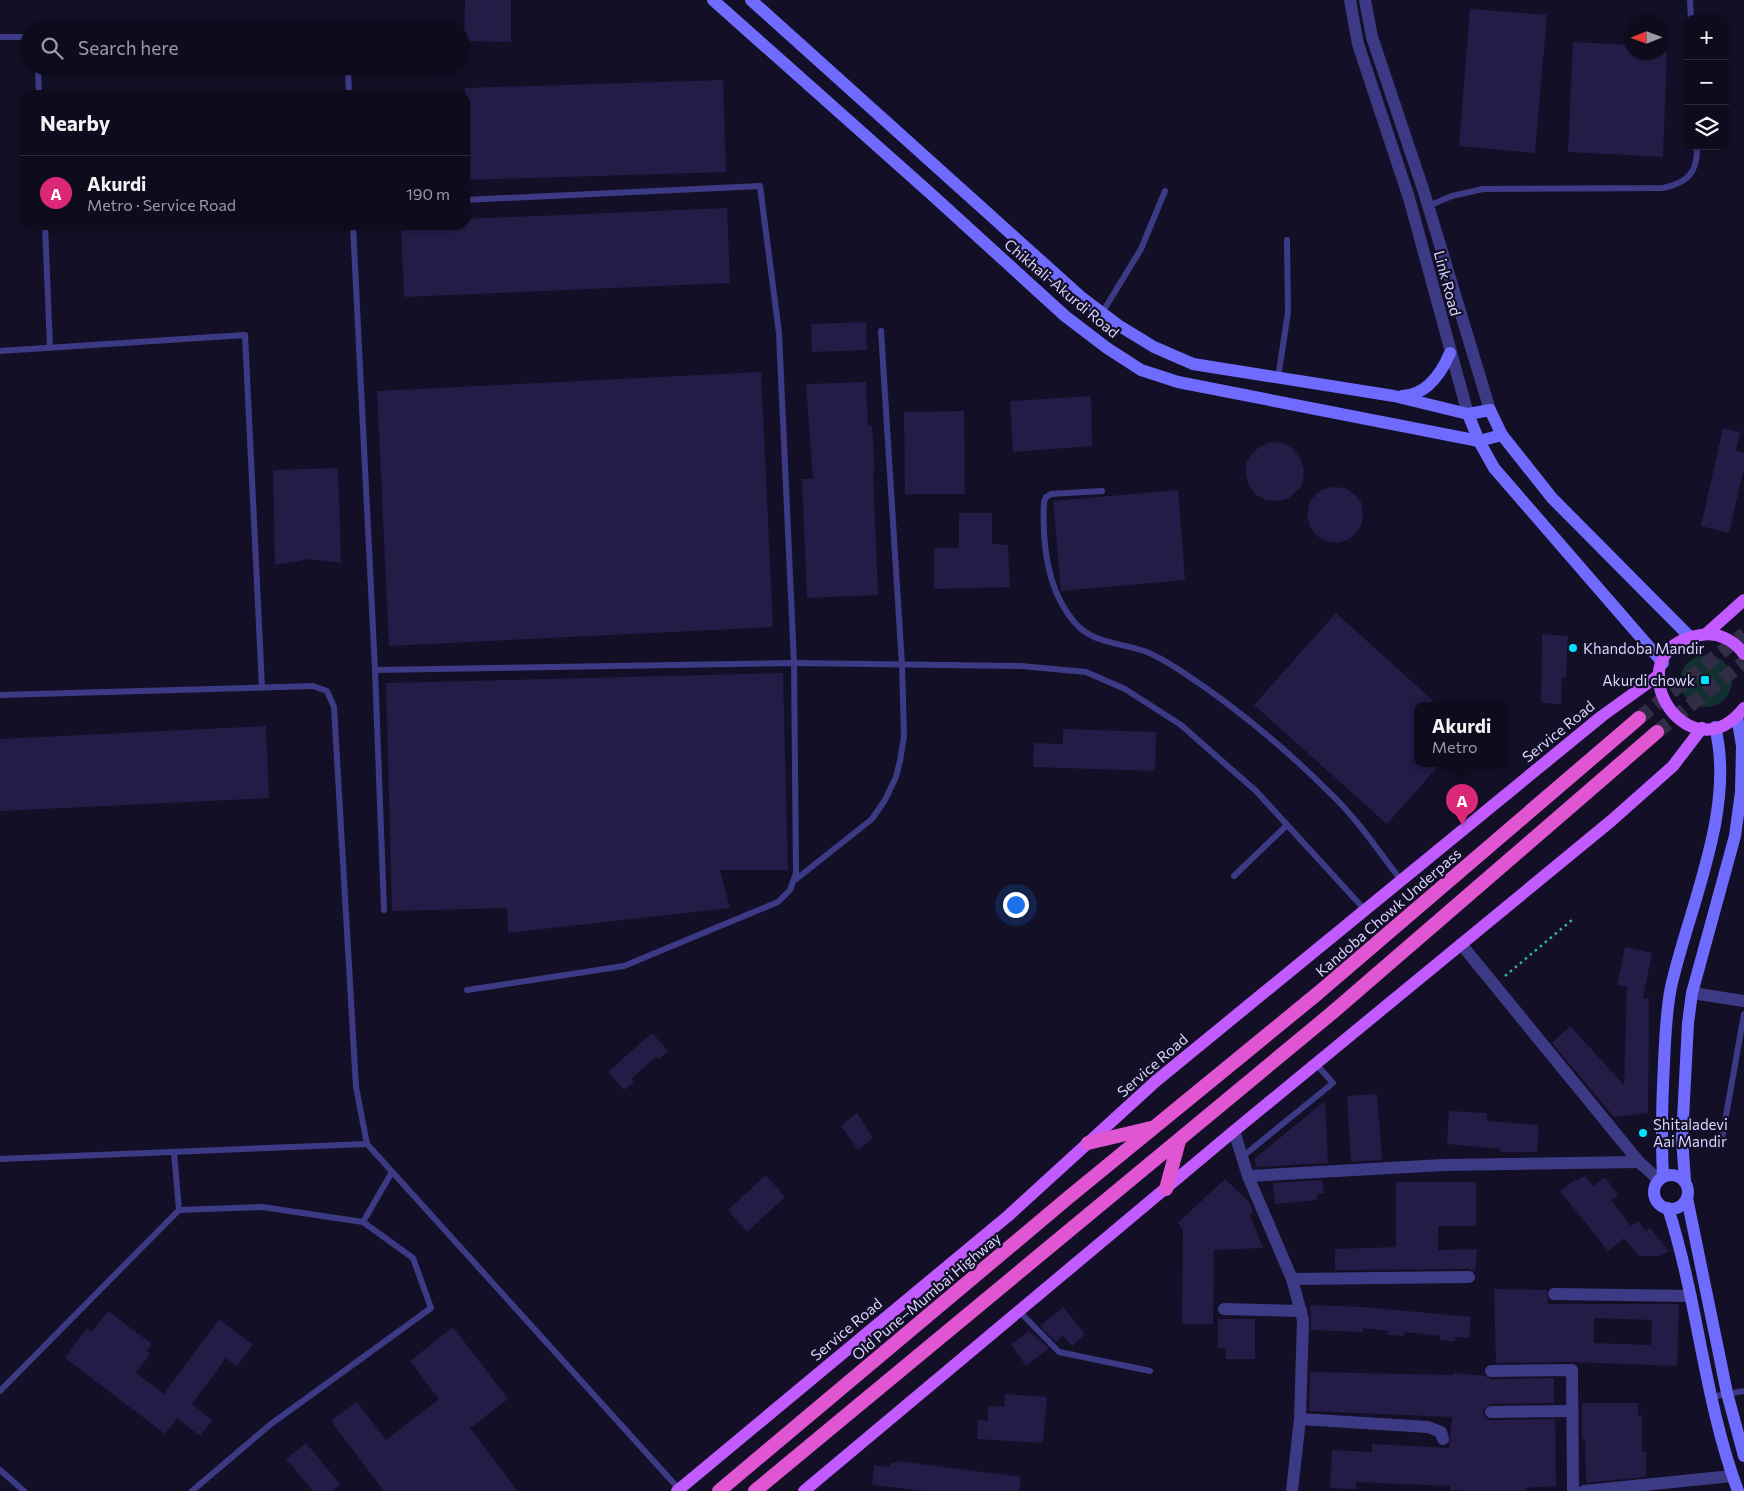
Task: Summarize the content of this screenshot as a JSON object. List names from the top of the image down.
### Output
{
  "streets": {
    "highway": ["Kandoba Chowk Underpass", "Old Pune–Mumbai Highway"],
    "main road": ["Link Road", "Chikhali-Akurdi Road", "Service Road"]
  },
  "crossings": [
    ["Link Road", "Chikhali-Akurdi Road"],
    ["Link Road", "Service Road"],
    ["Kandoba Chowk Underpass", "Old Pune–Mumbai Highway"]
  ],
  "places": {
    "other": ["Khandoba Mandir", "Shitaladevi Aai Mandir"],
    "transit": ["Akurdi chowk"]
  },
  "north": "left",
  "page": {
    "map_buttons": ["+", "−"],
    "search": "Search here",
    "heading": "Nearby",
    "list": [
      {
        "mark": "A",
        "name": "Akurdi",
        "note": "Metro · Service Road",
        "value": "190 m"
      }
    ],
    "popup": ["Akurdi", "Metro"],
    "pins": "A"
  }
}
